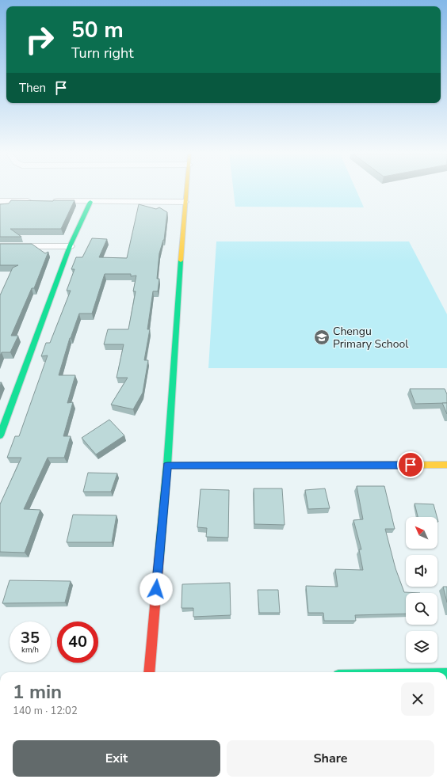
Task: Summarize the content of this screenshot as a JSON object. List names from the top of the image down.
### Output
{
  "places": {
    "school or university": ["Chengu Primary School"]
  },
  "north": "top left",
  "page": {
    "turn": ["50 m", "Turn right"],
    "then": "Then",
    "speed": "35 km/h",
    "limit": "40",
    "heading": ["1 min", "140 m · 12:02"],
    "buttons": ["Exit", "Share"]
  }
}
